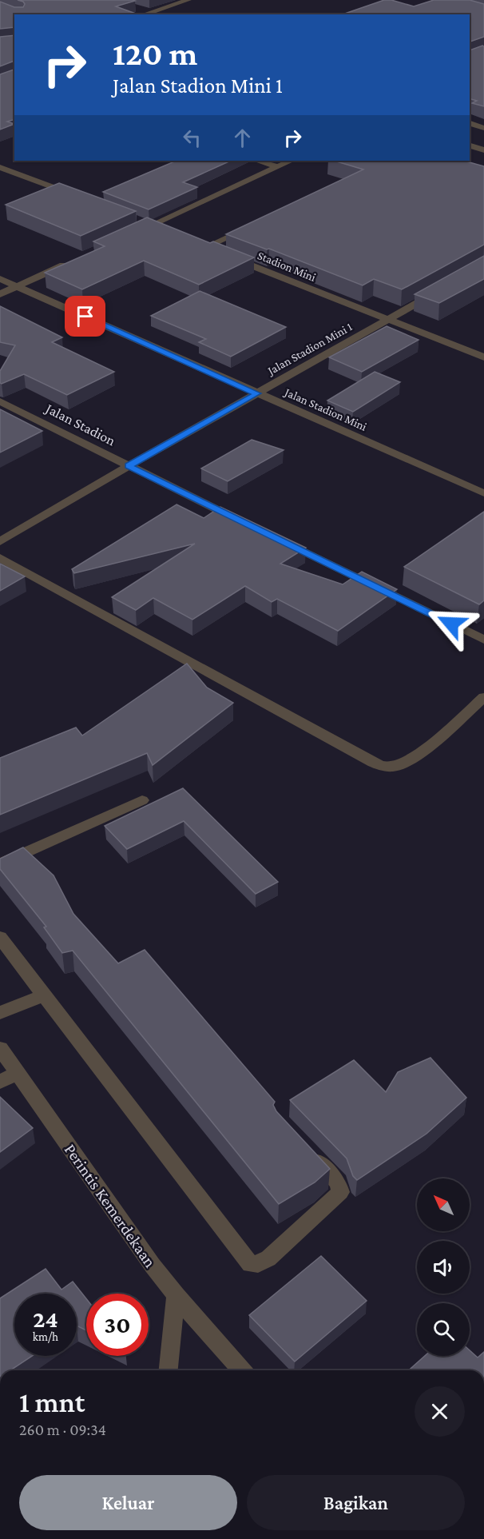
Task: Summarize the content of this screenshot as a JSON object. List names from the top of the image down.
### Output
{
  "streets": {
    "street": [
      "Stadion Mini",
      "Jalan Stadion Mini 1",
      "Jalan Stadion Mini",
      "Jalan Stadion",
      "Perintis Kemerdekaan"
    ]
  },
  "crossings": [
    ["Stadion Mini", "Jalan Stadion Mini 1"],
    ["Jalan Stadion Mini 1", "Jalan Stadion Mini"],
    ["Jalan Stadion Mini 1", "Jalan Stadion"]
  ],
  "north": "top left",
  "page": {
    "turn": ["120 m", "Jalan Stadion Mini 1"],
    "speed": "24 km/h",
    "limit": "30",
    "heading": ["1 mnt", "260 m · 09:34"],
    "buttons": ["Keluar", "Bagikan"]
  }
}
